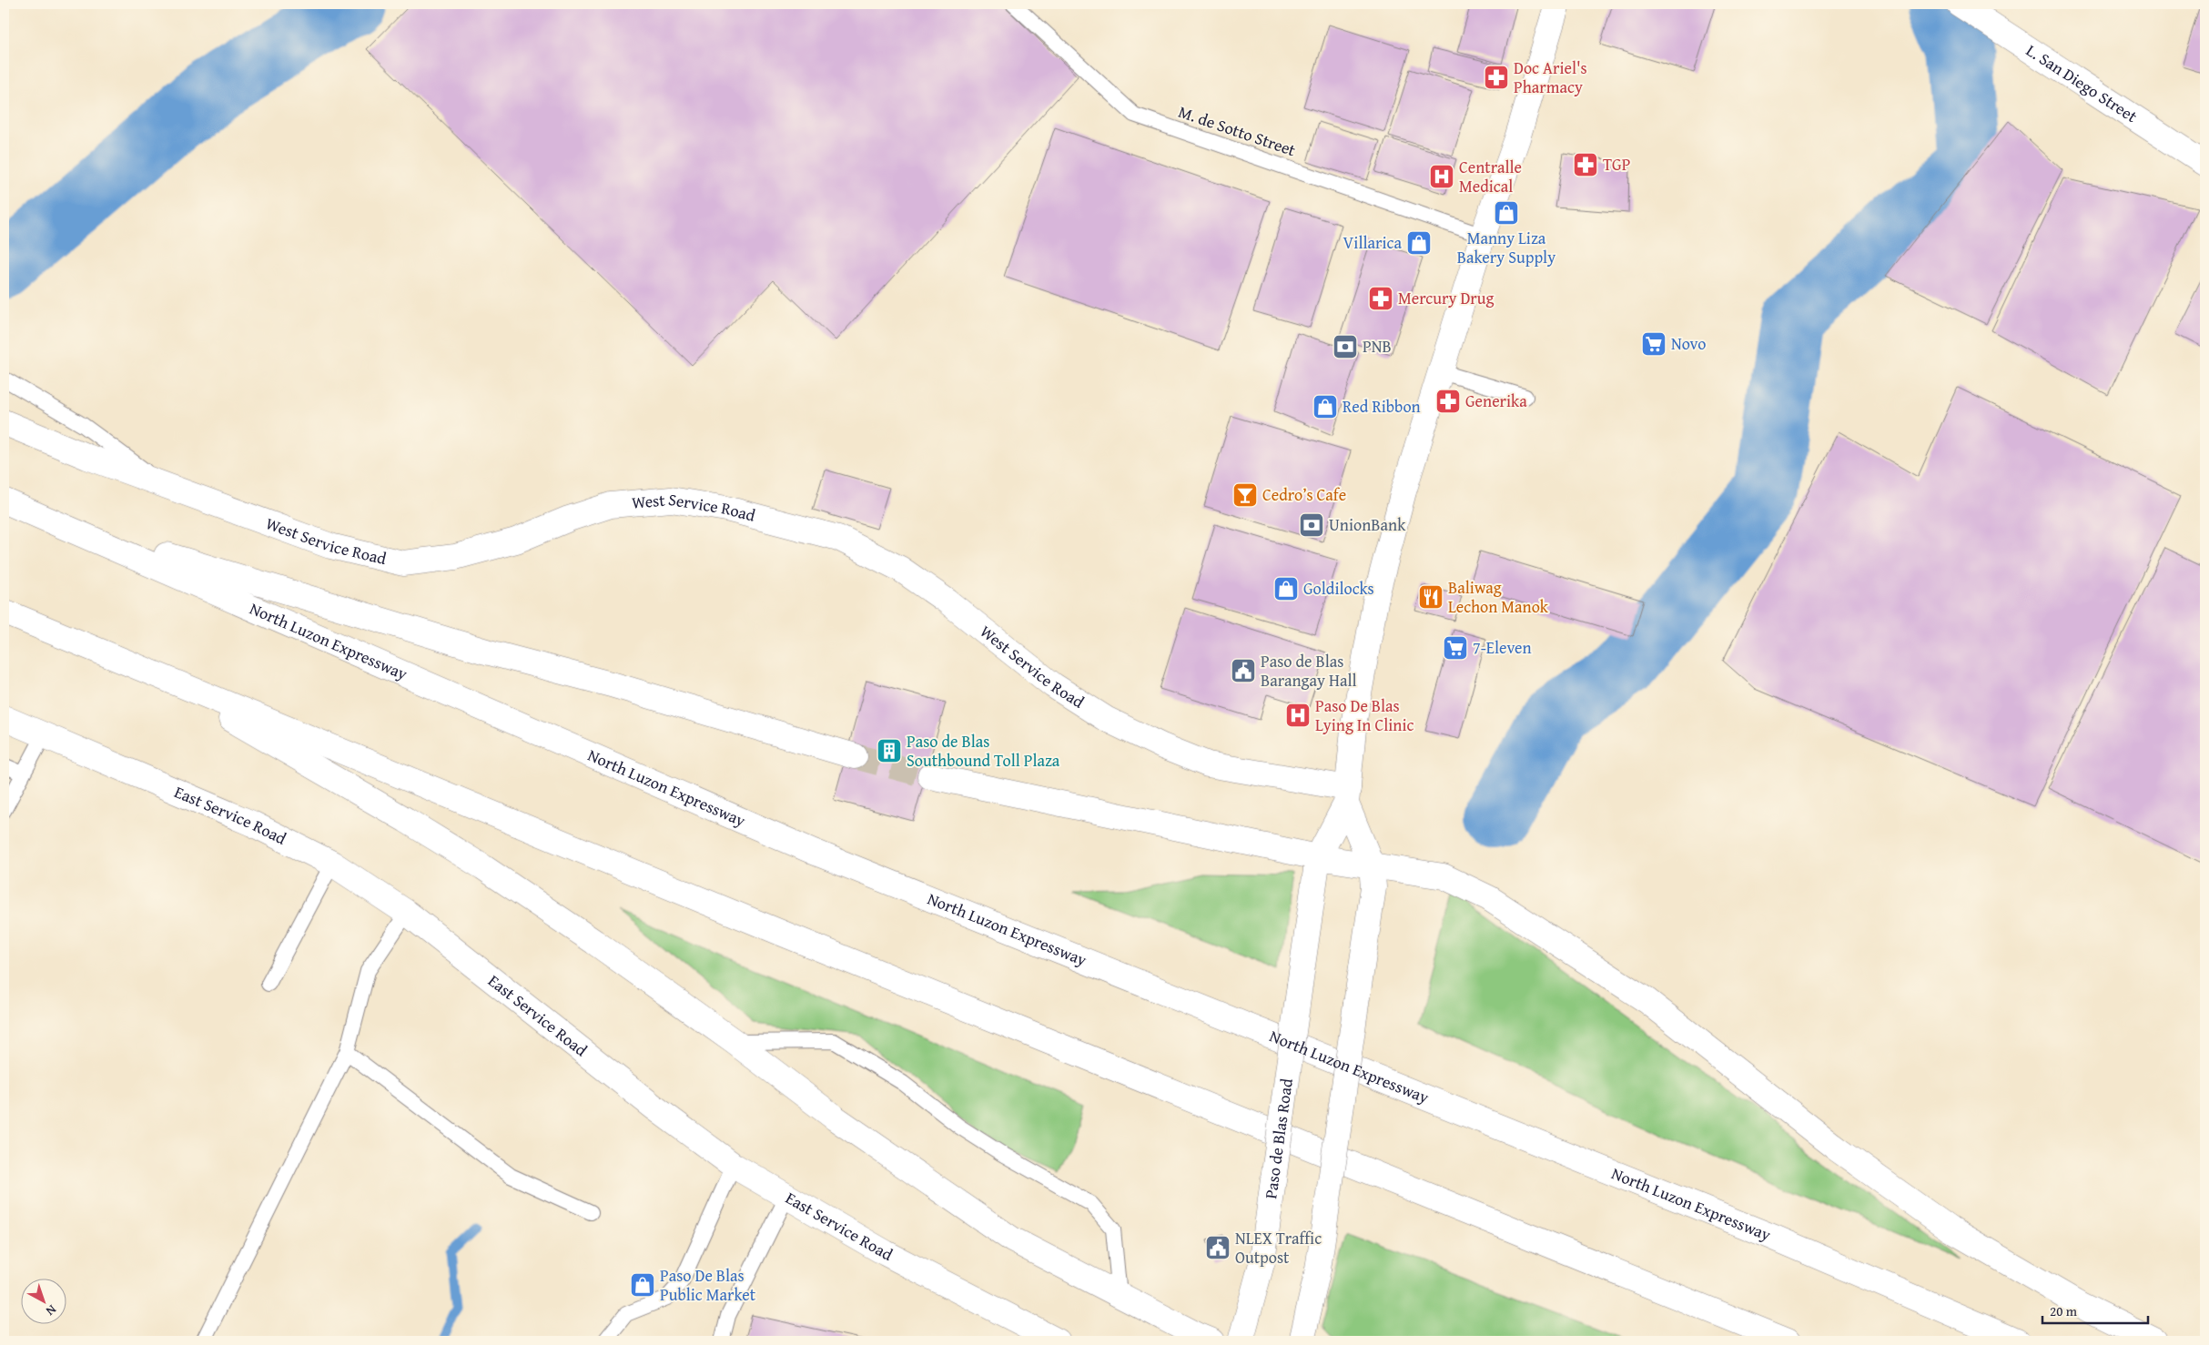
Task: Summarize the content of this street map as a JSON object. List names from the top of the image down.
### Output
{
  "streets": {
    "main road": [
      "L. San Diego Street",
      "West Service Road",
      "North Luzon Expressway",
      "East Service Road",
      "Paso de Blas Road"
    ],
    "lane": ["M. de Sotto Street"]
  },
  "crossings": [
    ["M. de Sotto Street", "Paso de Blas Road"],
    ["West Service Road", "Paso de Blas Road"]
  ],
  "places": {
    "pharmacy": [
      "Doc Ariel's Pharmacy",
      "TGP",
      "Mercury Drug",
      "Generika"
    ],
    "hospital": ["Centralle Medical", "Paso De Blas Lying In Clinic"],
    "shop": [
      "Manny Liza Bakery Supply",
      "Villarica",
      "Red Ribbon",
      "Goldilocks",
      "Paso De Blas Public Market"
    ],
    "supermarket": ["Novo", "7-Eleven"],
    "bank": ["PNB", "UnionBank"],
    "bar": ["Cedro’s Cafe"],
    "restaurant": ["Baliwag Lechon Manok"],
    "public building": ["Paso de Blas Barangay Hall", "NLEX Traffic Outpost"],
    "building": ["Paso de Blas Southbound Toll Plaza"]
  },
  "scale_bar": "20 m",
  "north": "bottom right"
}
